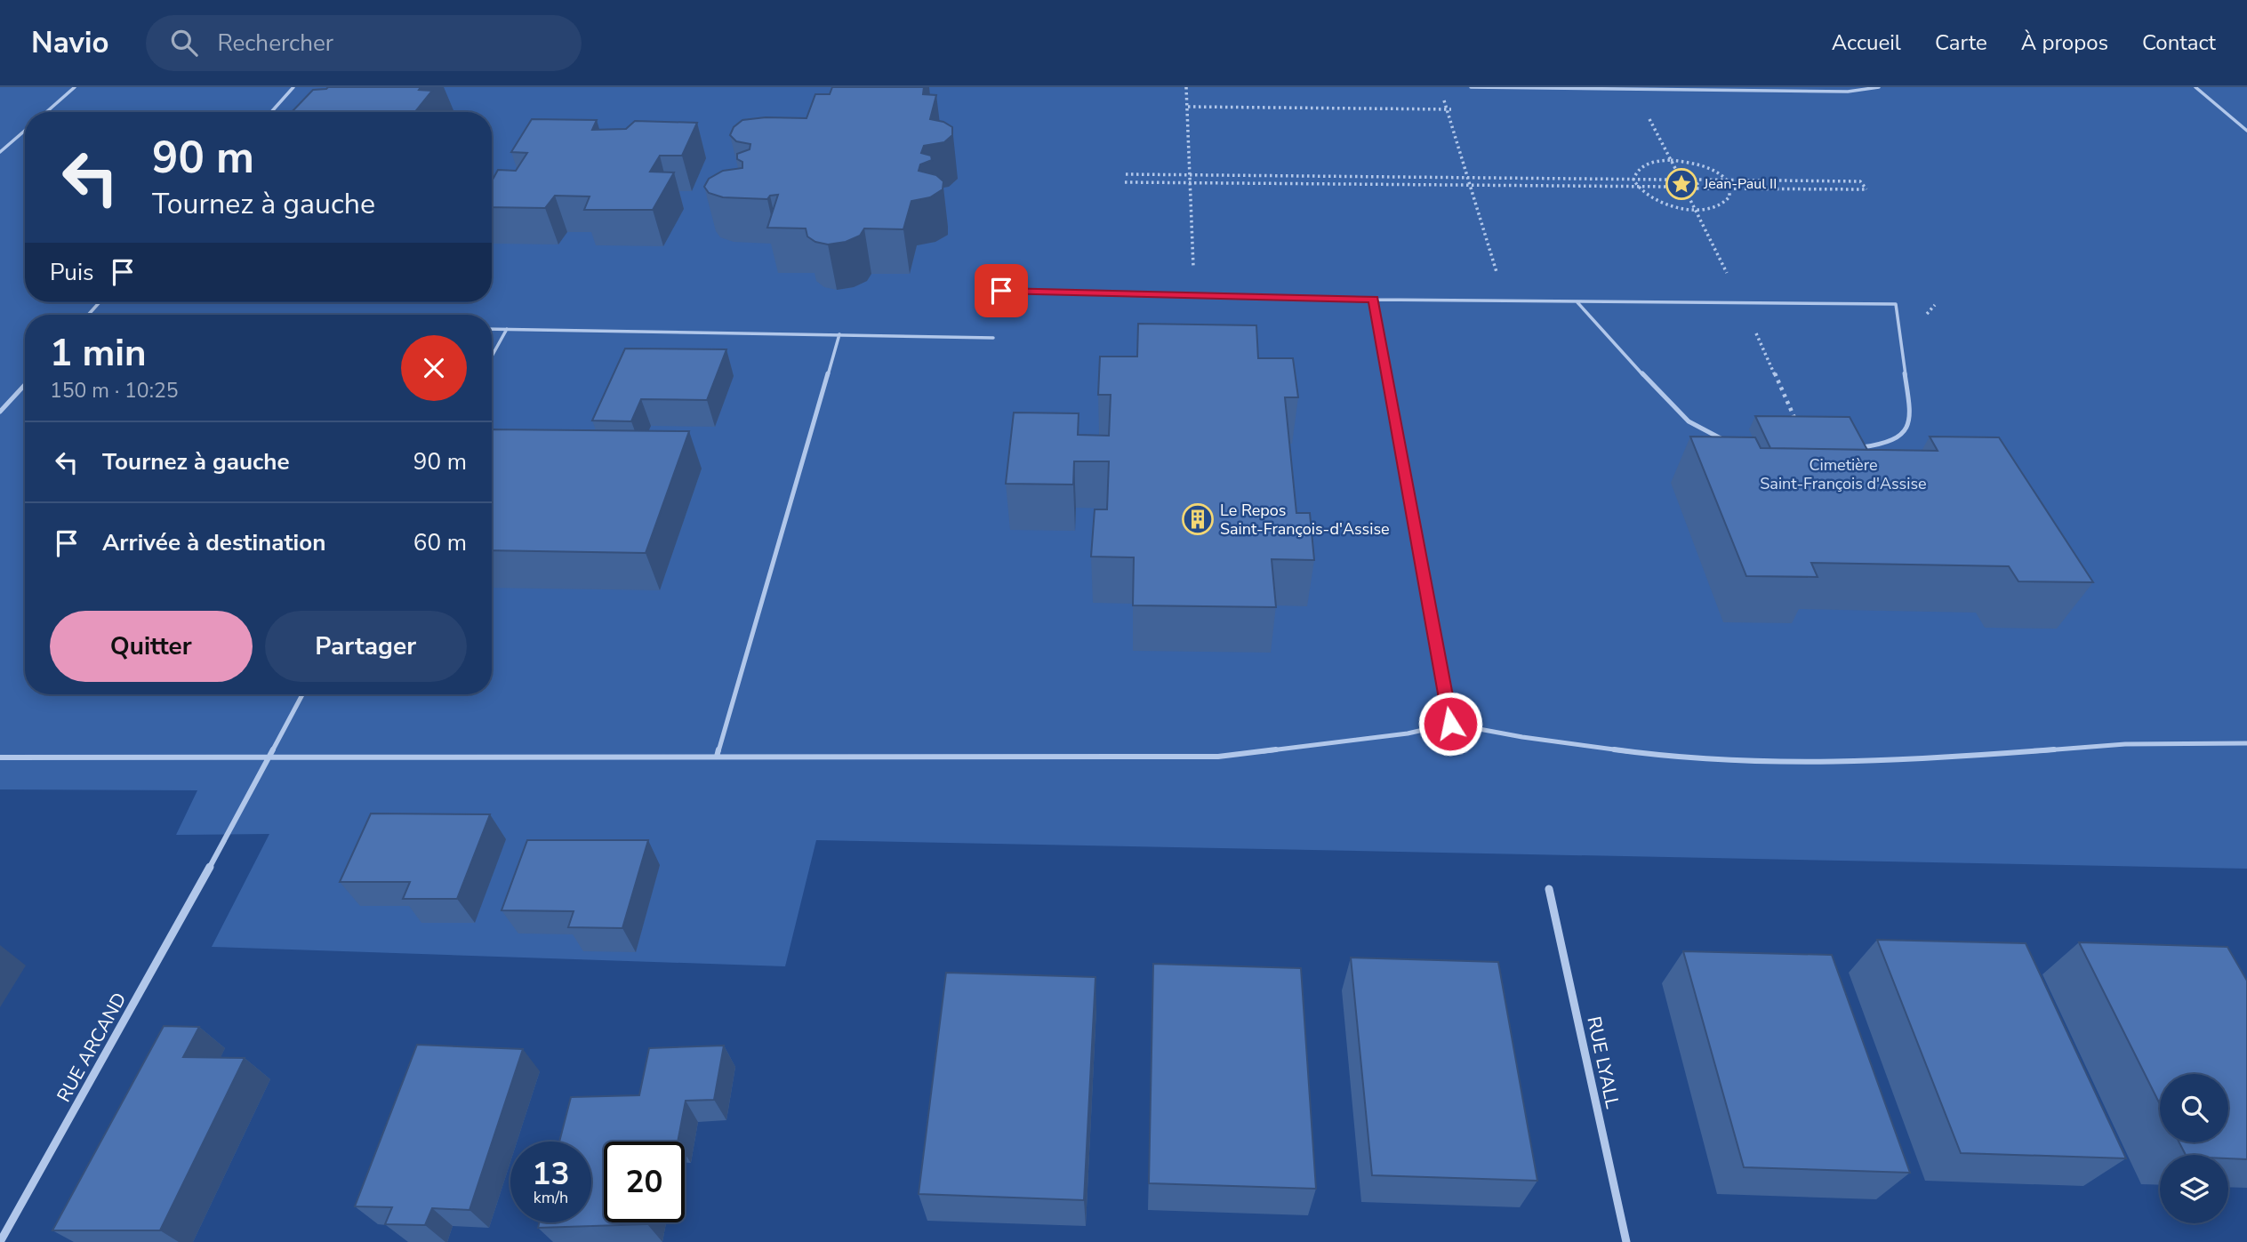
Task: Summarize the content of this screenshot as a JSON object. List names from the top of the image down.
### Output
{
  "streets": {
    "street": ["RUE ARCAND", "RUE LYALL"]
  },
  "parks": ["Cimetière Saint-François d'Assise"],
  "places": {
    "place": ["Jean-Paul II"],
    "building": ["Le Repos Saint-François-d'Assise"]
  },
  "page": {
    "header": "Navio",
    "search": "Rechercher",
    "nav": [
      "Accueil",
      "Carte",
      "À propos",
      "Contact"
    ],
    "turn": ["90 m", "Tournez à gauche"],
    "then": "Puis",
    "heading": ["1 min", "150 m · 10:25"],
    "list": [
      {
        "name": "Tournez à gauche",
        "value": "90 m"
      },
      {
        "name": "Arrivée à destination",
        "value": "60 m"
      }
    ],
    "buttons": ["Quitter", "Partager"],
    "speed": "13 km/h",
    "limit": "20"
  }
}
